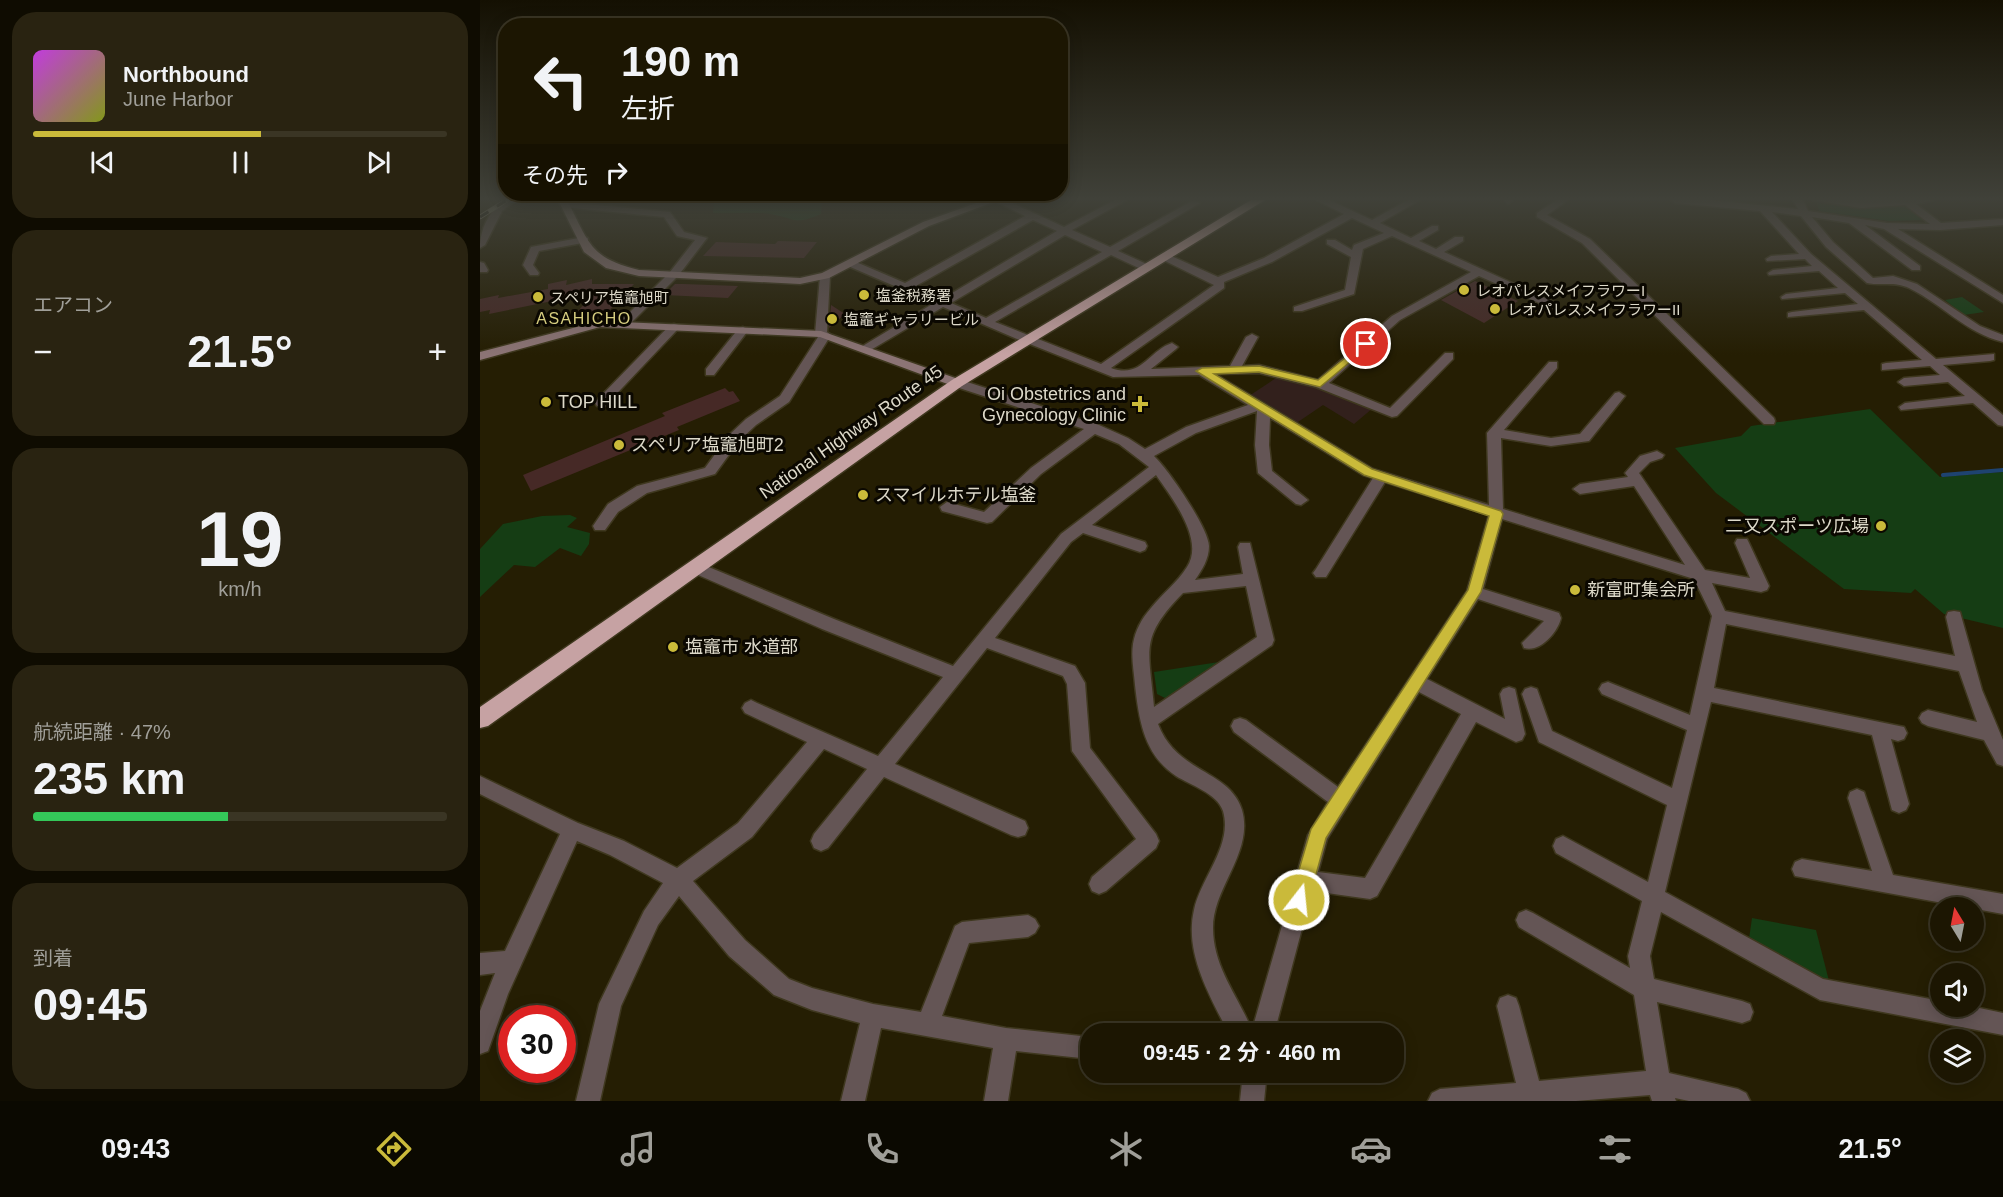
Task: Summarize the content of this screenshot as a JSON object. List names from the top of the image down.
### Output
{
  "streets": {
    "highway": ["National Highway Route 45"]
  },
  "districts": ["ASAHICHO"],
  "places": {
    "other": [
      "レオパレスメイフラワーI",
      "塩釜税務署",
      "スペリア塩竈旭町",
      "レオパレスメイフラワーII",
      "塩竈ギャラリービル",
      "TOP HILL",
      "スペリア塩竈旭町2",
      "スマイルホテル塩釜",
      "二又スポーツ広場",
      "新富町集会所",
      "塩竈市 水道部"
    ],
    "health": ["Oi Obstetrics and Gynecology Clinic"]
  },
  "north": "top",
  "page": {
    "turn": ["190 m", "左折"],
    "song": ["Northbound", "June Harbor"],
    "then": "その先",
    "tile": [
      "エアコン",
      ["19", "km/h"],
      ["航続距離 · 47%", "235 km"],
      ["到着", "09:45"]
    ],
    "heat": ["−", "21.5°", "+"],
    "limit": "30",
    "trip": "09:45 · 2 分 · 460 m",
    "tabs": ["09:43", "21.5°"]
  }
}
